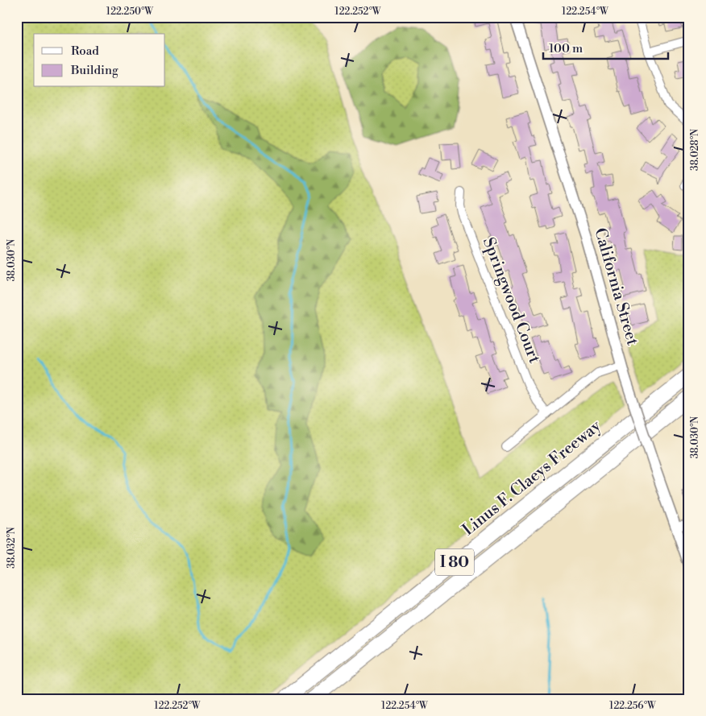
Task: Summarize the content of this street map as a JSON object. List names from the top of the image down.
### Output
{
  "streets": {
    "highway": ["Linus F. Claeys Freeway", "I 80"],
    "street": ["California Street", "Springwood Court"]
  },
  "legend": ["Road", "Building"],
  "scale_bar": "100 m",
  "coordinates": [
    "122.250°W",
    "122.252°W",
    "122.254°W",
    "38.028°N",
    "38.030°N",
    "38.032°N",
    "122.256°W"
  ]
}
